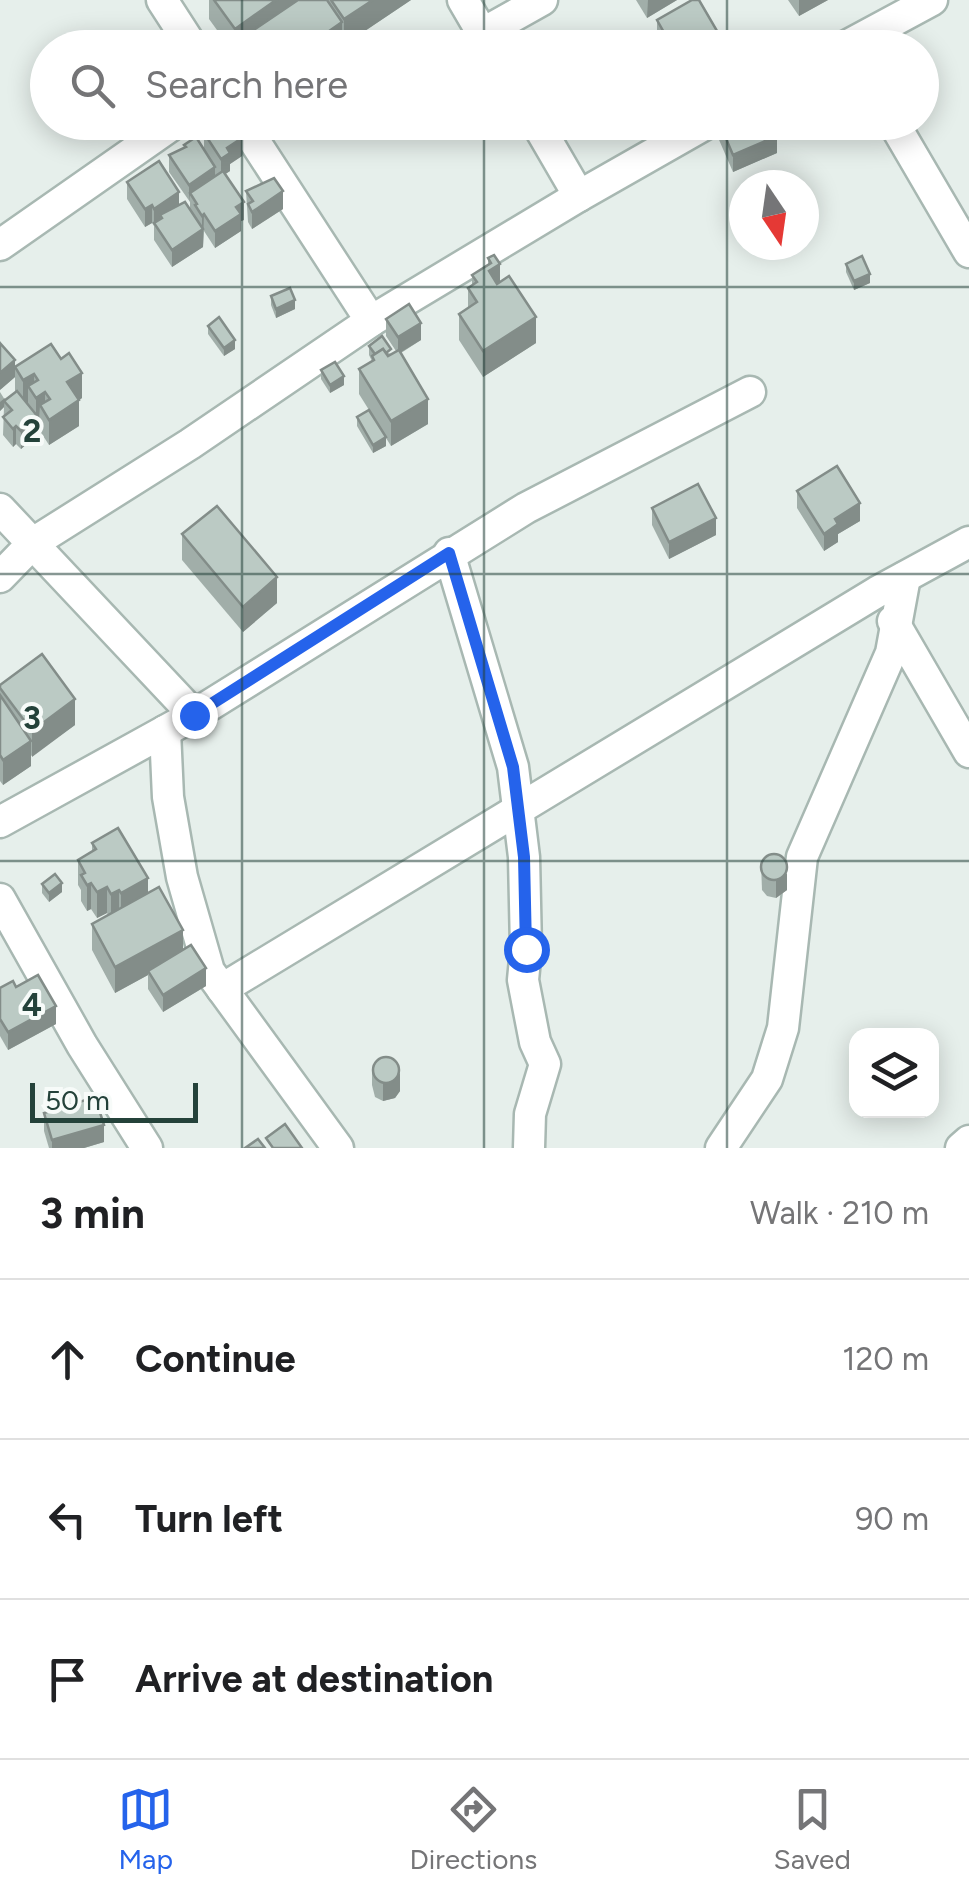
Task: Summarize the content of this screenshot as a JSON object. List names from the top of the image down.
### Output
{
  "scale_bar": "50 m",
  "north": "bottom",
  "page": {
    "search": "Search here",
    "scale": "50 m",
    "heading": ["3 min", "Walk · 210 m"],
    "list": [
      ["Continue", "120 m"],
      ["Turn left", "90 m"],
      "Arrive at destination"
    ],
    "nav": ["Map", "Directions", "Saved"]
  },
  "grid": {
    "rows": ["2", "3", "4"]
  }
}
